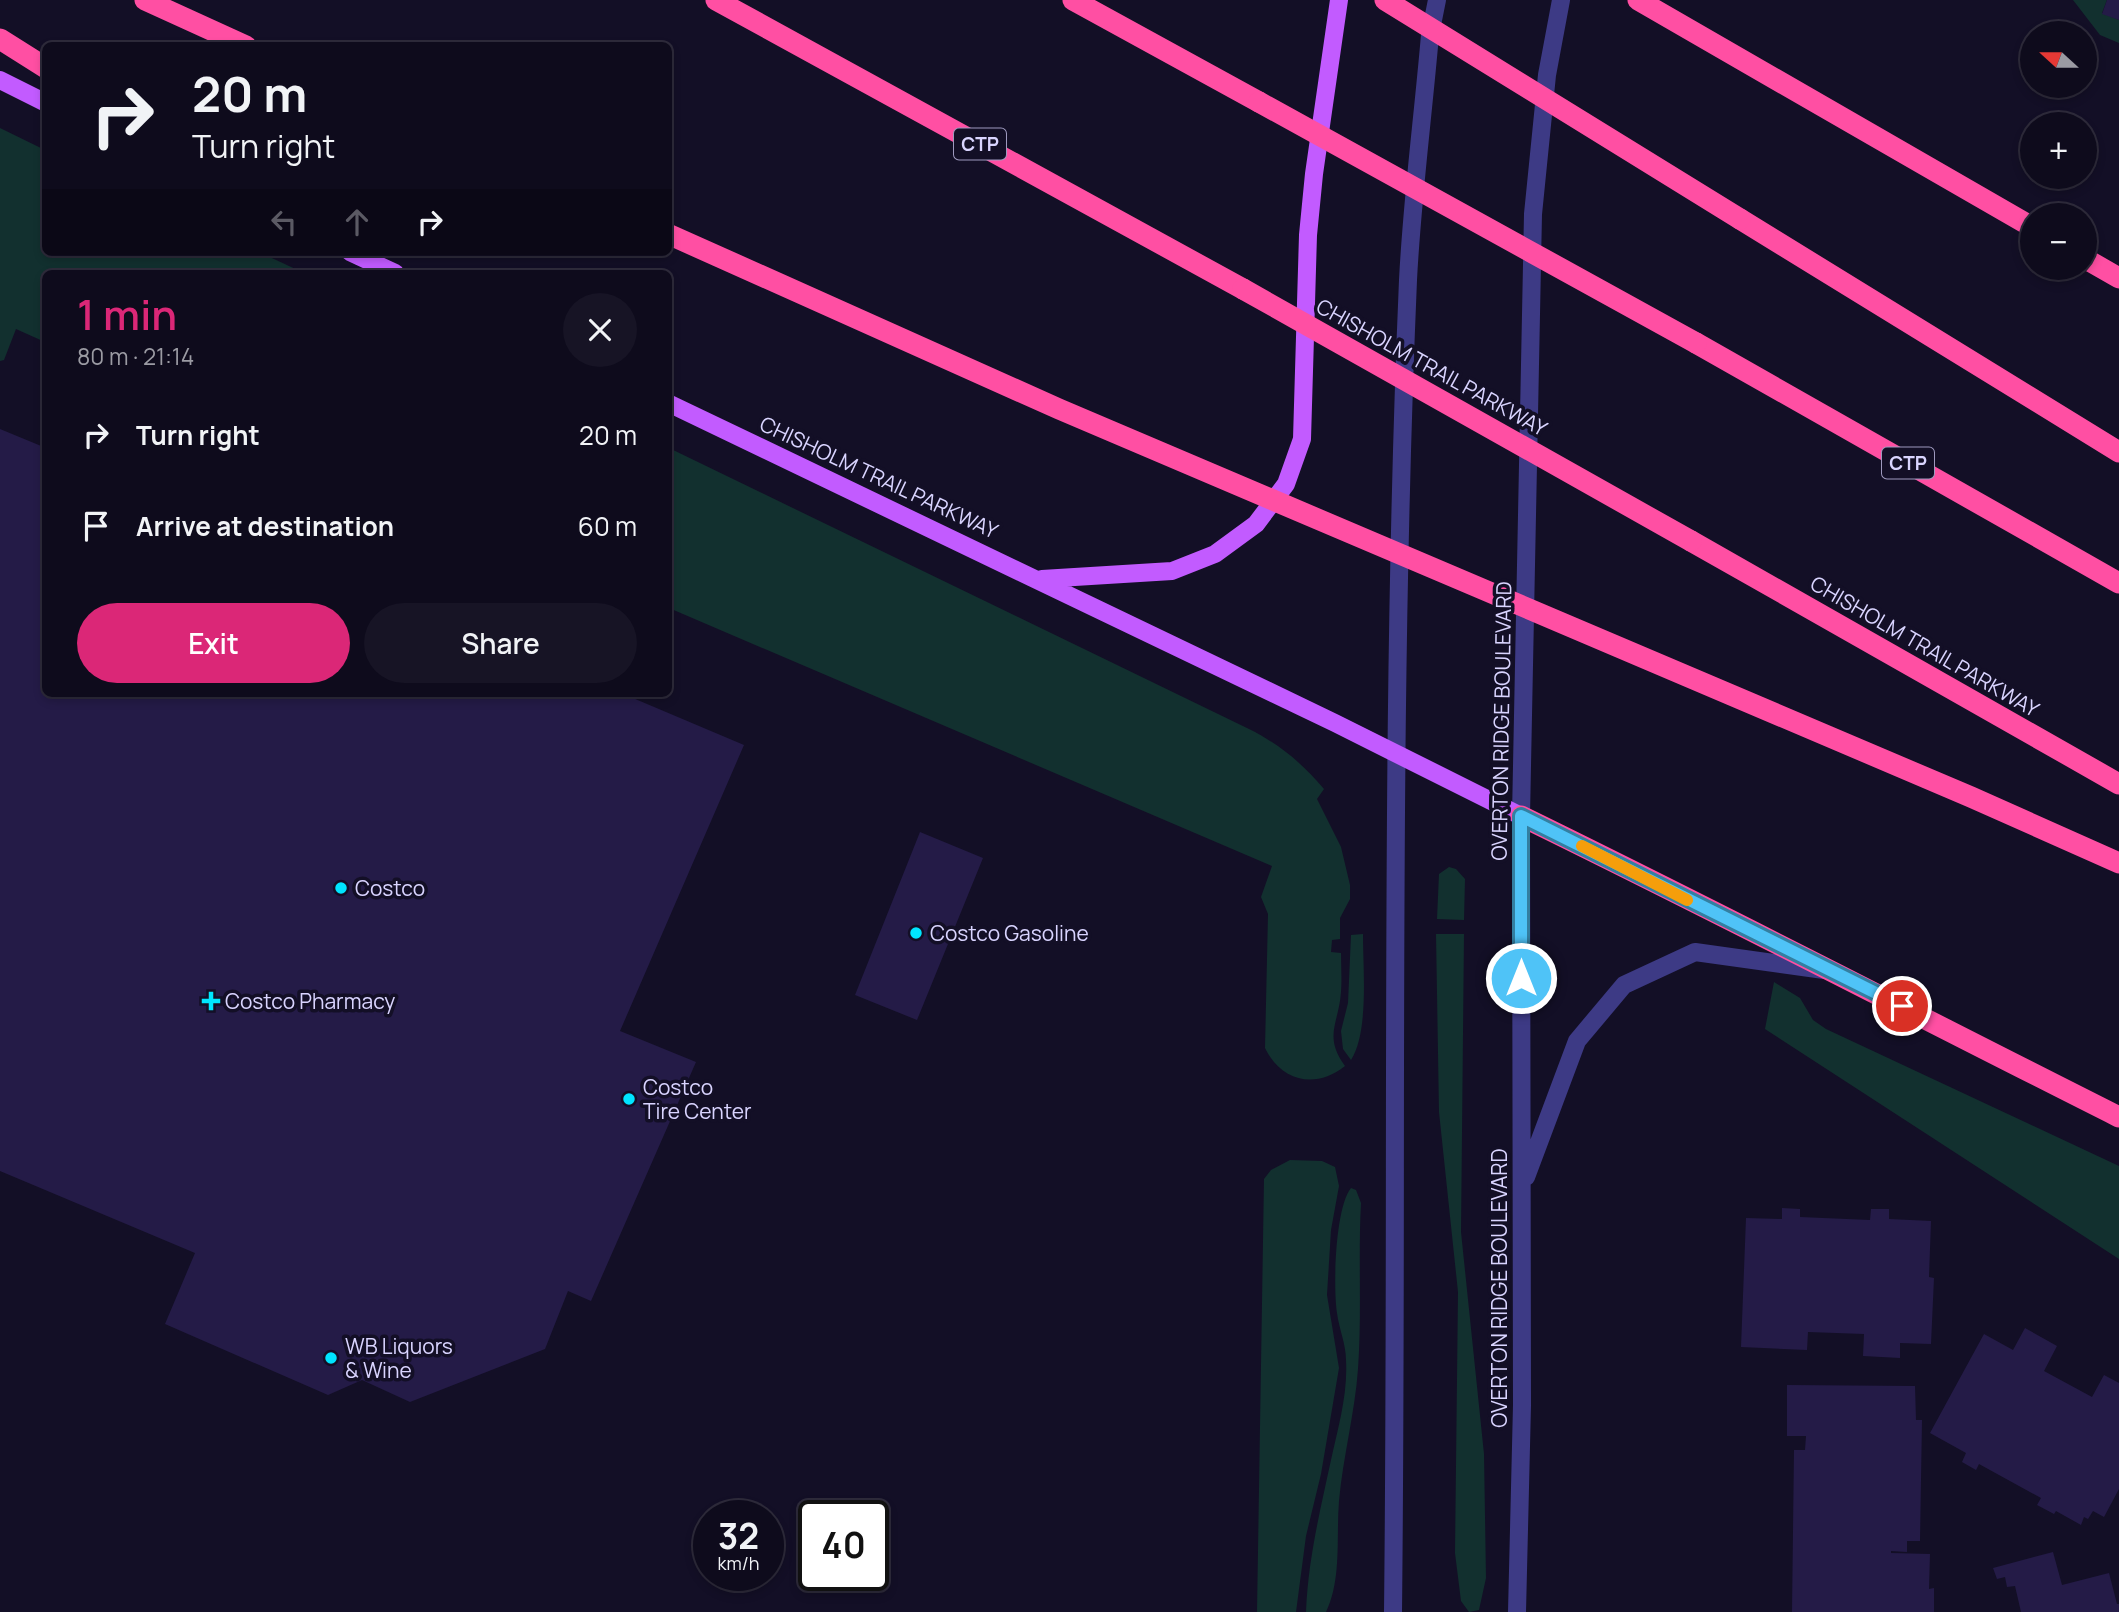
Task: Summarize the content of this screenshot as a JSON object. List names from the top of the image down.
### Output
{
  "streets": {
    "highway": ["CTP", "CHISHOLM TRAIL PARKWAY"],
    "street": ["OVERTON RIDGE BOULEVARD"]
  },
  "crossings": [
    ["CHISHOLM TRAIL PARKWAY", "OVERTON RIDGE BOULEVARD"]
  ],
  "places": {
    "other": [
      "Costco",
      "Costco Gasoline",
      "Costco Tire Center",
      "WB Liquors & Wine"
    ],
    "health": ["Costco Pharmacy"]
  },
  "north": "left",
  "page": {
    "map_buttons": ["+", "−"],
    "turn": ["20 m", "Turn right"],
    "heading": ["1 min", "80 m · 21:14"],
    "list": [
      {
        "name": "Turn right",
        "value": "20 m"
      },
      {
        "name": "Arrive at destination",
        "value": "60 m"
      }
    ],
    "buttons": ["Exit", "Share"],
    "speed": "32 km/h",
    "limit": "40"
  }
}
